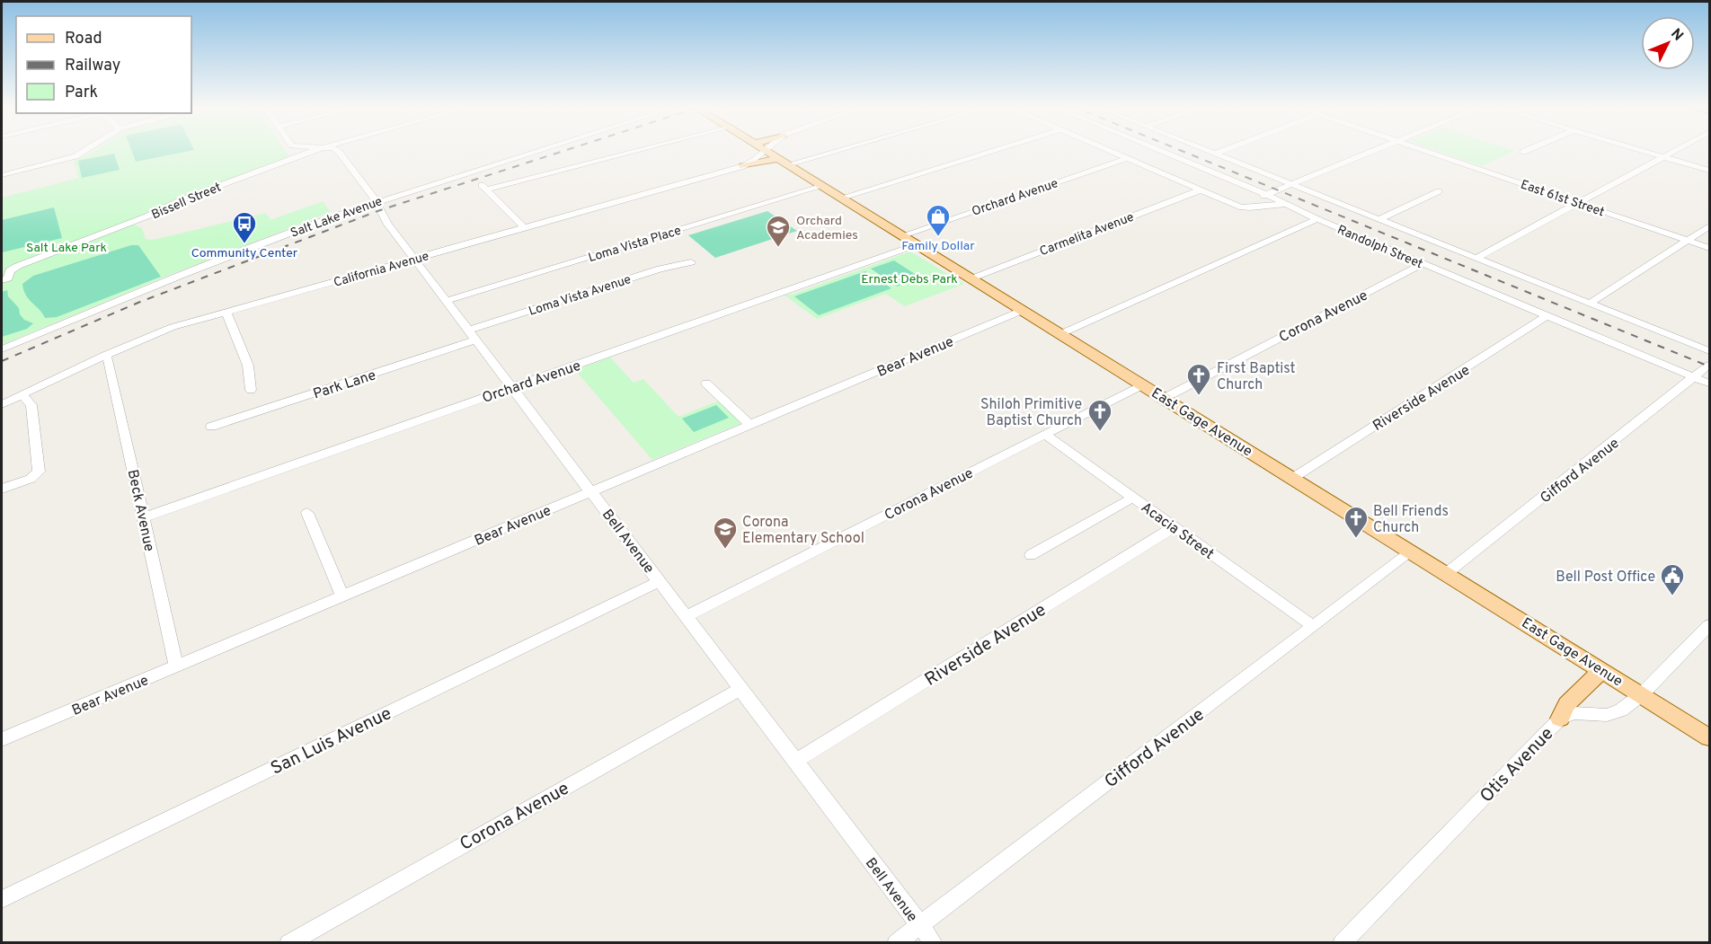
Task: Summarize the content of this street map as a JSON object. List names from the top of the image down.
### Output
{
  "streets": {
    "main road": ["East Gage Avenue"],
    "street": [
      "Orchard Avenue",
      "East 61st Street",
      "Bissell Street",
      "Salt Lake Avenue",
      "Carmelita Avenue",
      "Loma Vista Place",
      "Randolph Street",
      "California Avenue",
      "Loma Vista Avenue",
      "Corona Avenue",
      "Bear Avenue",
      "Park Lane",
      "Riverside Avenue",
      "Gifford Avenue",
      "Beck Avenue",
      "Acacia Street",
      "Bell Avenue",
      "San Luis Avenue",
      "Otis Avenue"
    ]
  },
  "crossings": [
    ["Orchard Avenue", "East Gage Avenue"],
    ["Orchard Avenue", "Beck Avenue"],
    ["Orchard Avenue", "Bell Avenue"],
    ["Salt Lake Avenue", "Bell Avenue"],
    ["Carmelita Avenue", "East Gage Avenue"],
    ["Loma Vista Place", "East Gage Avenue"],
    ["Loma Vista Place", "Bell Avenue"],
    ["Randolph Street", "Corona Avenue"],
    ["Randolph Street", "Riverside Avenue"],
    ["Randolph Street", "Gifford Avenue"],
    ["California Avenue", "East Gage Avenue"],
    ["California Avenue", "Beck Avenue"],
    ["California Avenue", "Bell Avenue"],
    ["Loma Vista Avenue", "Bell Avenue"],
    ["Corona Avenue", "East Gage Avenue"],
    ["Corona Avenue", "Acacia Street"],
    ["Corona Avenue", "Bell Avenue"],
    ["Bear Avenue", "East Gage Avenue"],
    ["Bear Avenue", "Beck Avenue"],
    ["Bear Avenue", "Bell Avenue"],
    ["Park Lane", "Bell Avenue"],
    ["Riverside Avenue", "East Gage Avenue"],
    ["Riverside Avenue", "Acacia Street"],
    ["Riverside Avenue", "Bell Avenue"],
    ["East Gage Avenue", "Gifford Avenue"],
    ["East Gage Avenue", "Otis Avenue"],
    ["Gifford Avenue", "Acacia Street"],
    ["Gifford Avenue", "Bell Avenue"],
    ["Bell Avenue", "San Luis Avenue"]
  ],
  "parks": ["Salt Lake Park", "Ernest Debs Park"],
  "places": {
    "shop": ["Family Dollar"],
    "bus stop": ["Community Center"],
    "school or university": ["Orchard Academies", "Corona Elementary School"],
    "church": ["First Baptist Church", "Shiloh Primitive Baptist Church", "Bell Friends Church"],
    "public building": ["Bell Post Office"]
  },
  "legend": ["Road", "Railway", "Park"],
  "north": "top right"
}
